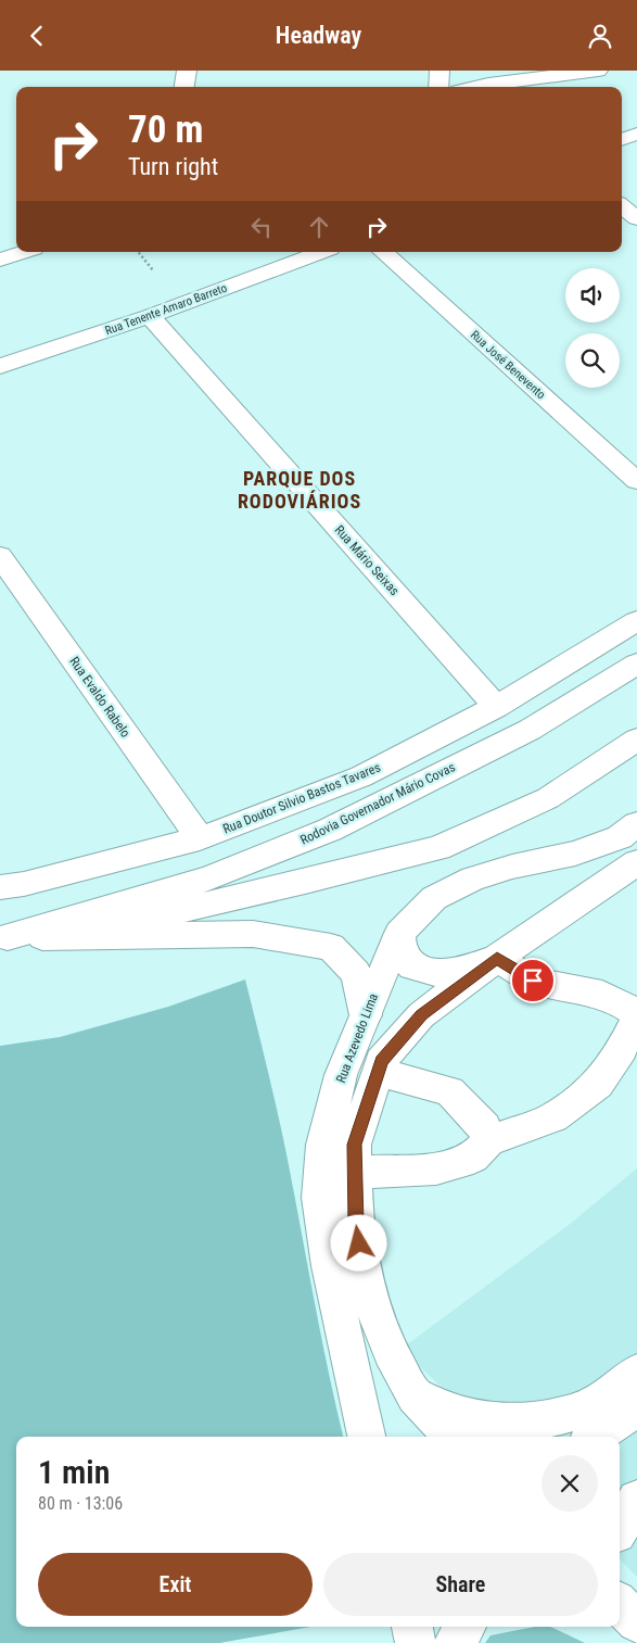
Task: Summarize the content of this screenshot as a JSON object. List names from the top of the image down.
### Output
{
  "streets": {
    "main road": [
      "Rua Tenente Amaro Barreto",
      "Rua José Benevento",
      "Rua Mário Seixas",
      "Rua Evaldo Rabelo",
      "Rua Doutor Silvio Bastos Tavares",
      "Rodovia Governador Mário Covas",
      "Rua Azevedo Lima"
    ]
  },
  "crossings": [
    ["Rua Tenente Amaro Barreto", "Rua Mário Seixas"],
    ["Rua Mário Seixas", "Rua Doutor Silvio Bastos Tavares"],
    ["Rua Evaldo Rabelo", "Rua Doutor Silvio Bastos Tavares"]
  ],
  "districts": ["PARQUE DOS RODOVIÁRIOS"],
  "page": {
    "header": "Headway",
    "turn": ["70 m", "Turn right"],
    "heading": ["1 min", "80 m · 13:06"],
    "buttons": ["Exit", "Share"]
  }
}
